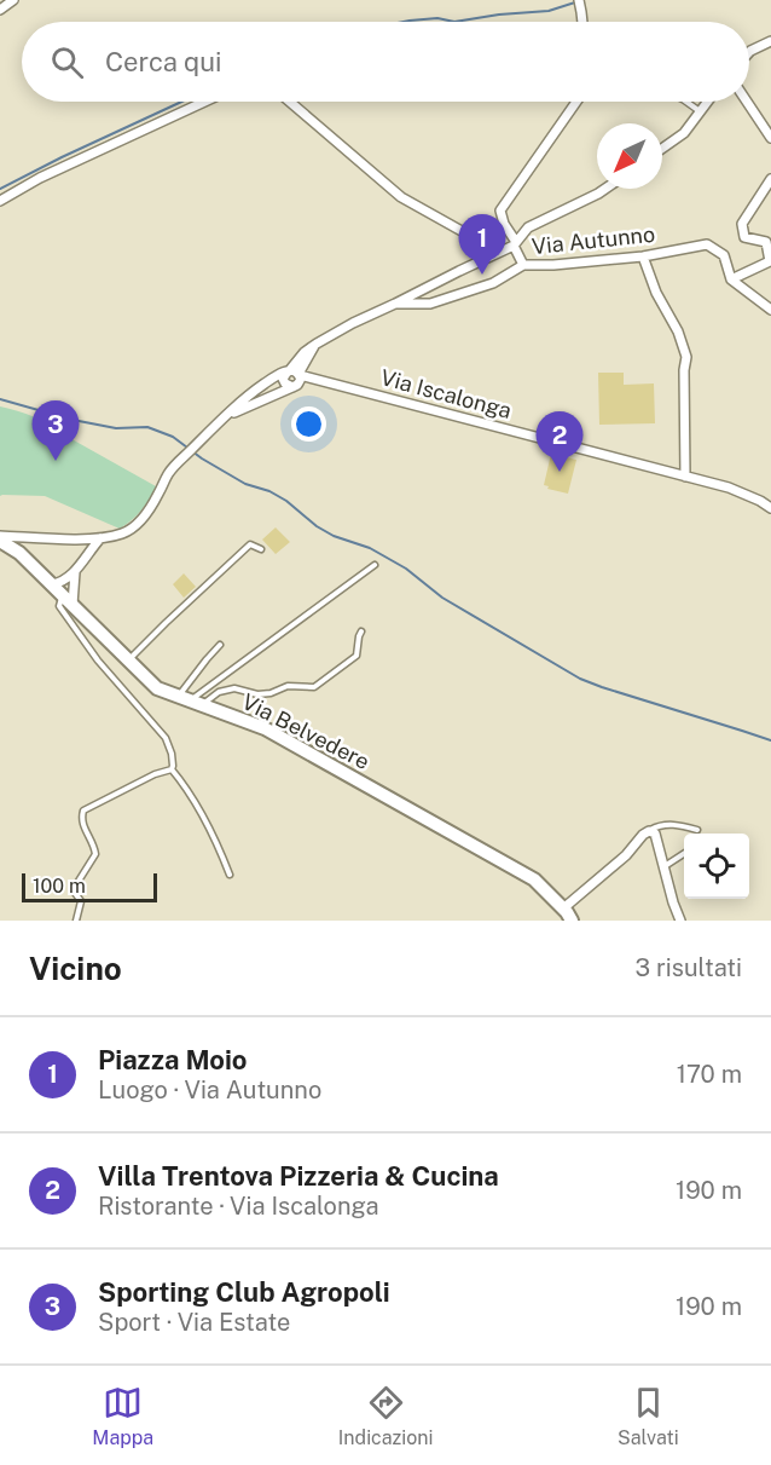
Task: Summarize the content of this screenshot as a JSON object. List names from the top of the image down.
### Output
{
  "streets": {
    "street": ["Via Autunno", "Via Iscalonga", "Via Belvedere"]
  },
  "scale_bar": "100 m",
  "north": "bottom left",
  "page": {
    "search": "Cerca qui",
    "pins": ["1", "3", "2"],
    "scale": "100 m",
    "heading": ["Vicino", "3 risultati"],
    "list": [
      {
        "mark": "1",
        "name": "Piazza Moio",
        "note": "Luogo · Via Autunno",
        "value": "170 m"
      },
      {
        "mark": "2",
        "name": "Villa Trentova Pizzeria & Cucina",
        "note": "Ristorante · Via Iscalonga",
        "value": "190 m"
      },
      {
        "mark": "3",
        "name": "Sporting Club Agropoli",
        "note": "Sport · Via Estate",
        "value": "190 m"
      }
    ],
    "nav": ["Mappa", "Indicazioni", "Salvati"]
  }
}
